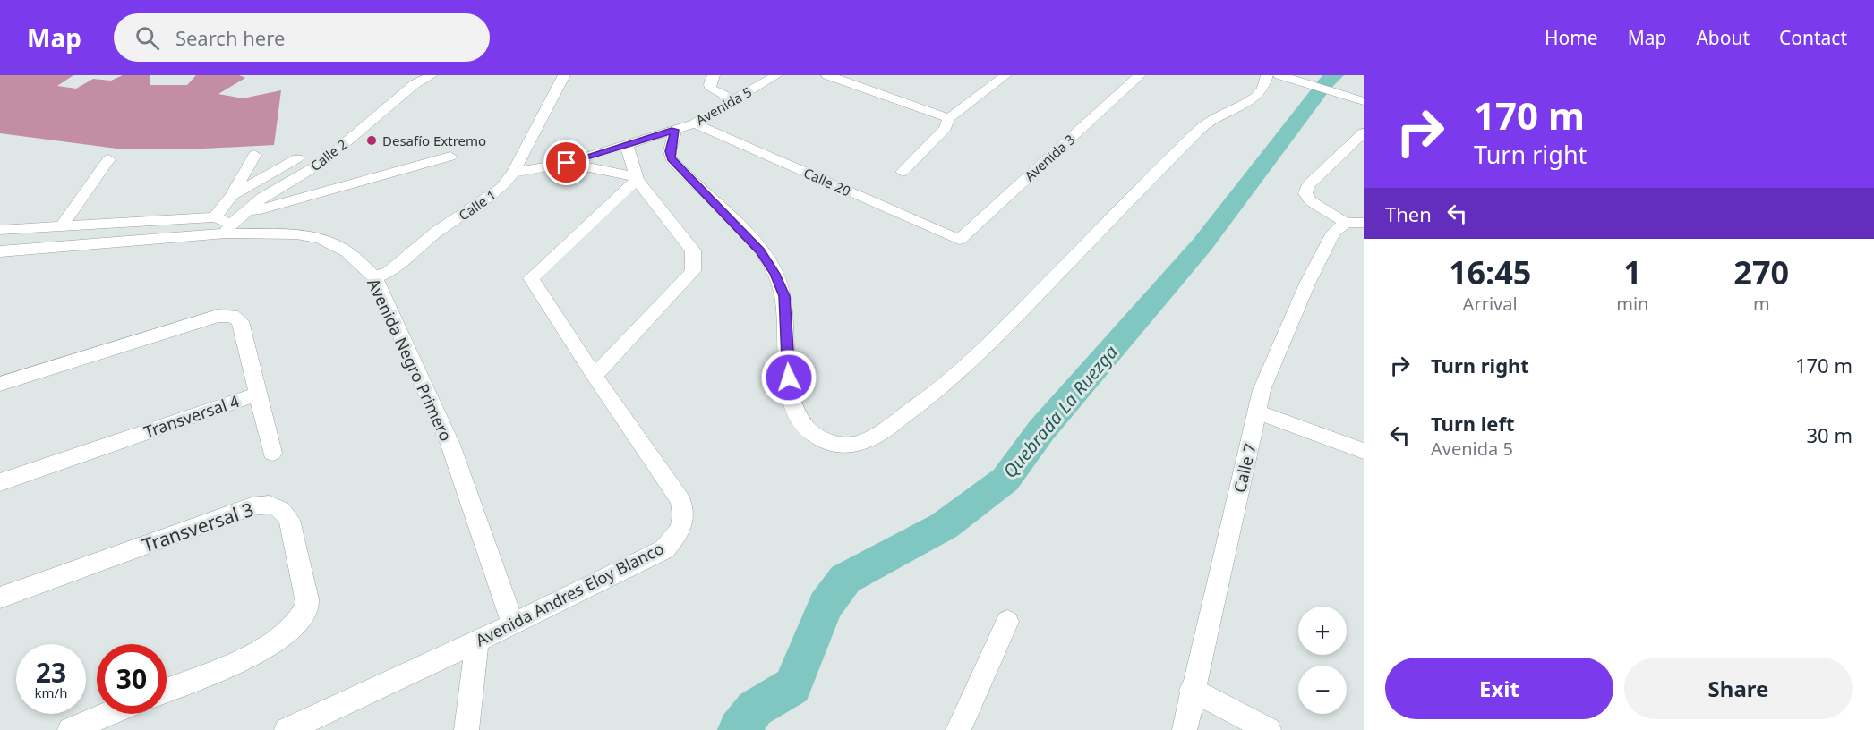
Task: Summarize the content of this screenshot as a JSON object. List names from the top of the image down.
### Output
{
  "streets": {
    "street": [
      "Avenida 5",
      "Calle 2",
      "Avenida 3",
      "Calle 20",
      "Calle 1",
      "Avenida Negro Primero",
      "Transversal 4",
      "Calle 7",
      "Transversal 3",
      "Avenida Andres Eloy Blanco"
    ]
  },
  "crossings": [
    ["Avenida 5", "Calle 20"],
    ["Avenida 5", "Calle 1"],
    ["Calle 2", "Avenida Negro Primero"],
    ["Avenida 3", "Calle 20"],
    ["Calle 1", "Avenida Negro Primero"],
    ["Avenida Negro Primero", "Avenida Andres Eloy Blanco"]
  ],
  "water": ["Quebrada La Ruezga"],
  "places": ["Desafío Extremo"],
  "page": {
    "header": "Map",
    "search": "Search here",
    "nav": [
      "Home",
      "Map",
      "About",
      "Contact"
    ],
    "turn": ["170 m", "Turn right"],
    "then": "Then",
    "eta": [
      "16:45",
      "Arrival",
      "1",
      "min",
      "270",
      "m"
    ],
    "list": [
      {
        "name": "Turn right",
        "value": "170 m"
      },
      {
        "name": "Turn left",
        "note": "Avenida 5",
        "value": "30 m"
      }
    ],
    "map_buttons": ["+", "−"],
    "speed": "23 km/h",
    "limit": "30",
    "buttons": ["Exit", "Share"]
  }
}
